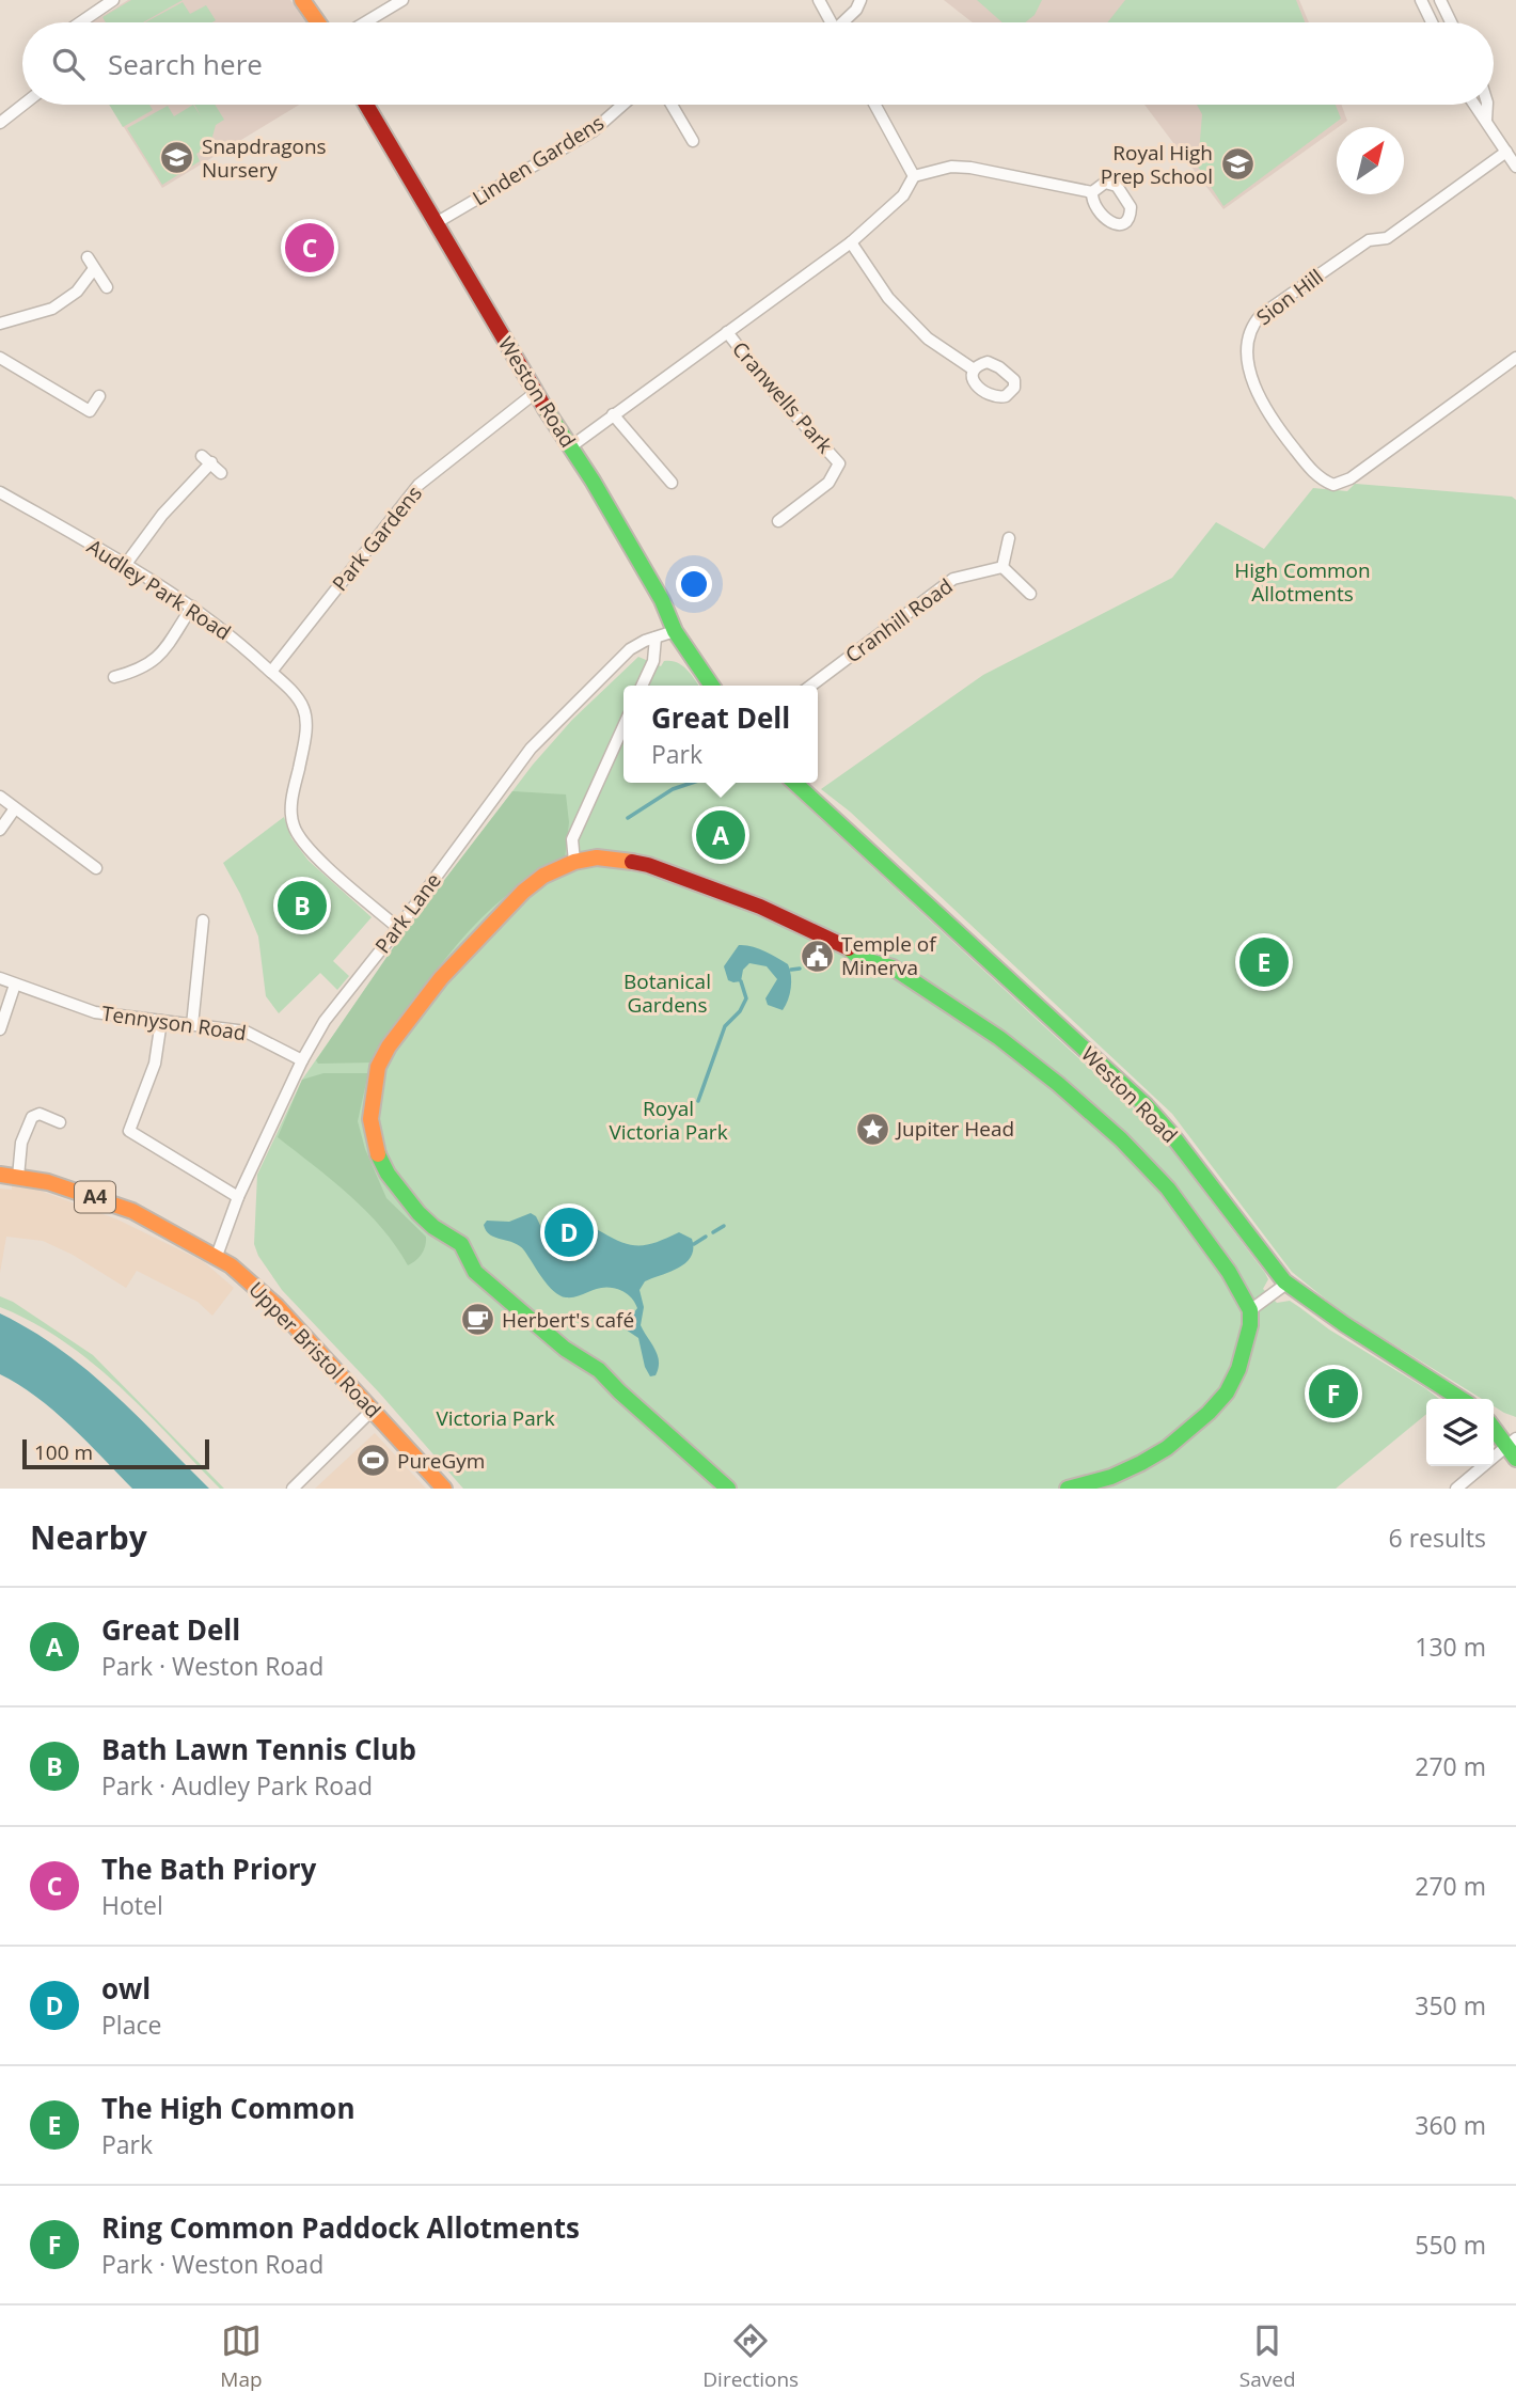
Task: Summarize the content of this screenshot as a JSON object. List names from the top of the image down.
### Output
{
  "streets": {
    "street": [
      "Linden Gardens",
      "Sion Hill",
      "Weston Road",
      "Cranwells Park",
      "Park Gardens",
      "Audley Park Road",
      "Cranhill Road",
      "Park Lane",
      "Tennyson Road",
      "A4",
      "Upper Bristol Road"
    ]
  },
  "crossings": [
    ["Linden Gardens", "Weston Road"],
    ["Weston Road", "Cranwells Park"],
    ["Weston Road", "Park Gardens"],
    ["Weston Road", "Park Lane"],
    ["Park Gardens", "Audley Park Road"],
    ["Audley Park Road", "Park Lane"],
    ["Park Lane", "Tennyson Road"],
    ["Park Lane", "Upper Bristol Road"]
  ],
  "parks": [
    "High Common Allotments",
    "Botanical Gardens",
    "Royal Victoria Park",
    "Victoria Park"
  ],
  "places": {
    "school or university": ["Snapdragons Nursery", "Royal High Prep School"],
    "public building": ["Temple of Minerva"],
    "place": ["Jupiter Head"],
    "cafe": ["Herbert's café"],
    "sports": ["PureGym"]
  },
  "scale_bar": "100 m",
  "north": "top right",
  "page": {
    "search": "Search here",
    "pins": [
      "C",
      "A",
      "B",
      "E",
      "D",
      "F"
    ],
    "popup": ["Great Dell", "Park"],
    "scale": "100 m",
    "heading": ["Nearby", "6 results"],
    "list": [
      {
        "mark": "A",
        "name": "Great Dell",
        "note": "Park · Weston Road",
        "value": "130 m"
      },
      {
        "mark": "B",
        "name": "Bath Lawn Tennis Club",
        "note": "Park · Audley Park Road",
        "value": "270 m"
      },
      {
        "mark": "C",
        "name": "The Bath Priory",
        "note": "Hotel",
        "value": "270 m"
      },
      {
        "mark": "D",
        "name": "owl",
        "note": "Place",
        "value": "350 m"
      },
      {
        "mark": "E",
        "name": "The High Common",
        "note": "Park",
        "value": "360 m"
      },
      {
        "mark": "F",
        "name": "Ring Common Paddock Allotments",
        "note": "Park · Weston Road",
        "value": "550 m"
      }
    ],
    "nav": ["Map", "Directions", "Saved"]
  }
}
